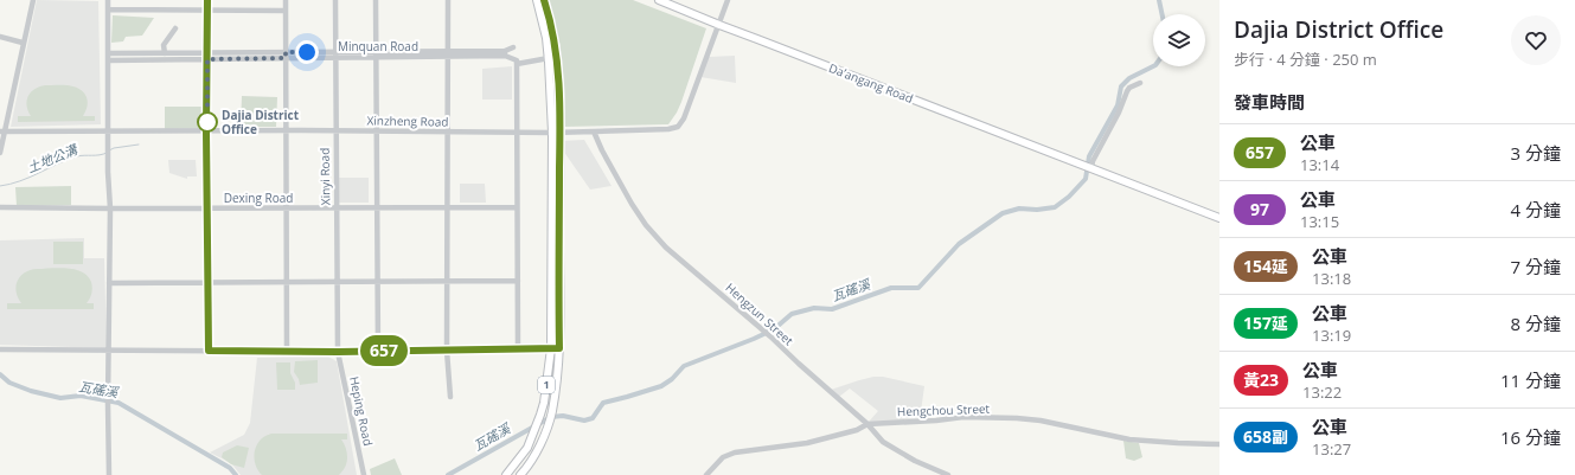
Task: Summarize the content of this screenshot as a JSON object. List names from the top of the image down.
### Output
{
  "streets": {
    "main road": ["Da’angang Road", "1"],
    "street": [
      "Minquan Road",
      "Xinzheng Road",
      "Xinyi Road",
      "Dexing Road",
      "Hengzun Street",
      "Hengchou Street",
      "Heping Road"
    ]
  },
  "crossings": [
    ["Minquan Road", "Xinyi Road"],
    ["Da’angang Road", "Xinzheng Road"],
    ["Xinzheng Road", "Xinyi Road"],
    ["Xinzheng Road", "Hengzun Street"],
    ["Xinzheng Road", "1"],
    ["Xinyi Road", "Dexing Road"],
    ["Xinyi Road", "Heping Road"],
    ["Hengzun Street", "Hengchou Street"]
  ],
  "water": ["土地公溝", "瓦磘溪"],
  "places": ["Dajia District Office"],
  "lines": ["bus line 657"],
  "page": {
    "on_map": "657",
    "heading": [
      ["Dajia District Office", "步行 · 4 分鐘 · 250 m"],
      "發車時間"
    ],
    "list": [
      {
        "mark": "657",
        "name": "公車",
        "note": "13:14",
        "value": "3 分鐘"
      },
      {
        "mark": "97",
        "name": "公車",
        "note": "13:15",
        "value": "4 分鐘"
      },
      {
        "mark": "154延",
        "name": "公車",
        "note": "13:18",
        "value": "7 分鐘"
      },
      {
        "mark": "157延",
        "name": "公車",
        "note": "13:19",
        "value": "8 分鐘"
      },
      {
        "mark": "黃23",
        "name": "公車",
        "note": "13:22",
        "value": "11 分鐘"
      },
      {
        "mark": "658副",
        "name": "公車",
        "note": "13:27",
        "value": "16 分鐘"
      }
    ]
  }
}
